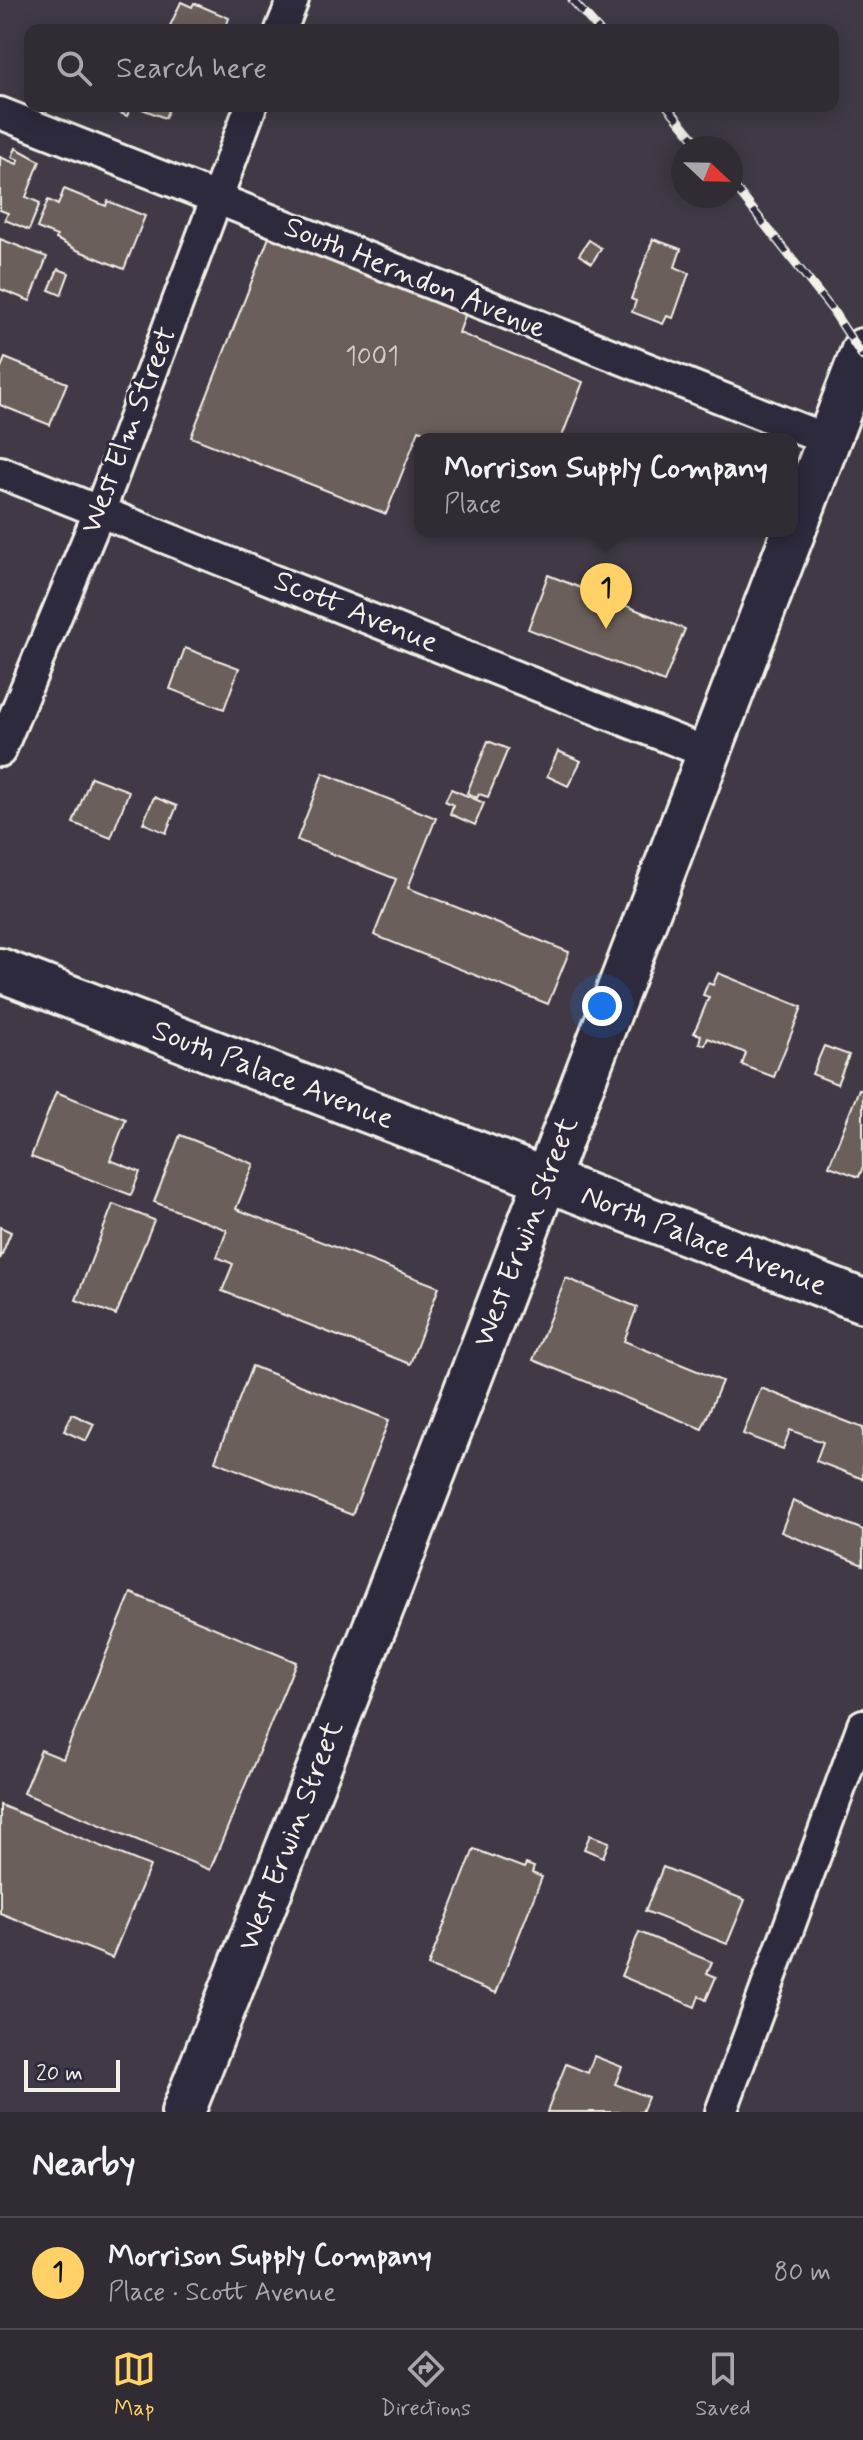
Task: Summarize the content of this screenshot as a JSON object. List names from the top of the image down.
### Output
{
  "streets": {
    "main road": ["South Palace Avenue", "West Erwin Street", "North Palace Avenue"],
    "street": ["South Herndon Avenue", "West Elm Street", "Scott Avenue"]
  },
  "crossings": [
    ["South Herndon Avenue", "West Elm Street"],
    ["South Herndon Avenue", "West Erwin Street"],
    ["West Elm Street", "Scott Avenue"],
    ["Scott Avenue", "West Erwin Street"],
    ["South Palace Avenue", "West Erwin Street"],
    ["South Palace Avenue", "North Palace Avenue"],
    ["West Erwin Street", "North Palace Avenue"]
  ],
  "house_numbers": ["1001"],
  "scale_bar": "20 m",
  "north": "right",
  "page": {
    "search": "Search here",
    "popup": ["Morrison Supply Company", "Place"],
    "pins": "1",
    "scale": "20 m",
    "heading": "Nearby",
    "list": [
      {
        "mark": "1",
        "name": "Morrison Supply Company",
        "note": "Place · Scott Avenue",
        "value": "80 m"
      }
    ],
    "nav": ["Map", "Directions", "Saved"]
  }
}
